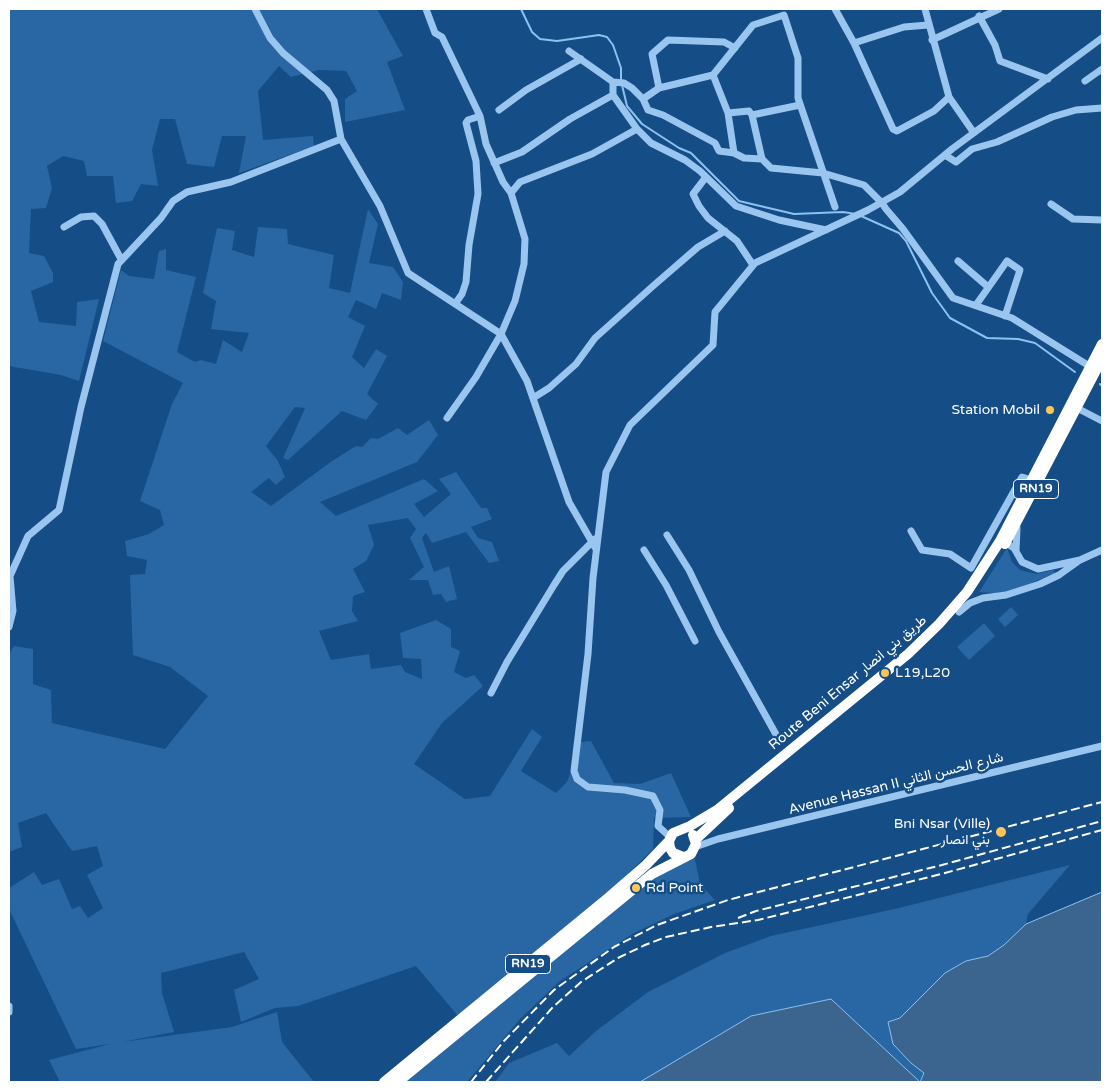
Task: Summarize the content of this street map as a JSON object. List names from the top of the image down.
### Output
{
  "streets": {
    "highway": ["RN19", "Route Beni Ensar طريق بني انصار"],
    "street": ["Avenue Hassan II شارع الحسن الثاني"]
  },
  "crossings": [
    ["RN19", "Route Beni Ensar طريق بني انصار"],
    ["RN19", "Avenue Hassan II شارع الحسن الثاني"],
    ["Route Beni Ensar طريق بني انصار", "Avenue Hassan II شارع الحسن الثاني"]
  ],
  "places": [
    "Station Mobil",
    "L19,L20",
    "Bni Nsar (Ville) بني انصار",
    "Rd Point"
  ]
}
